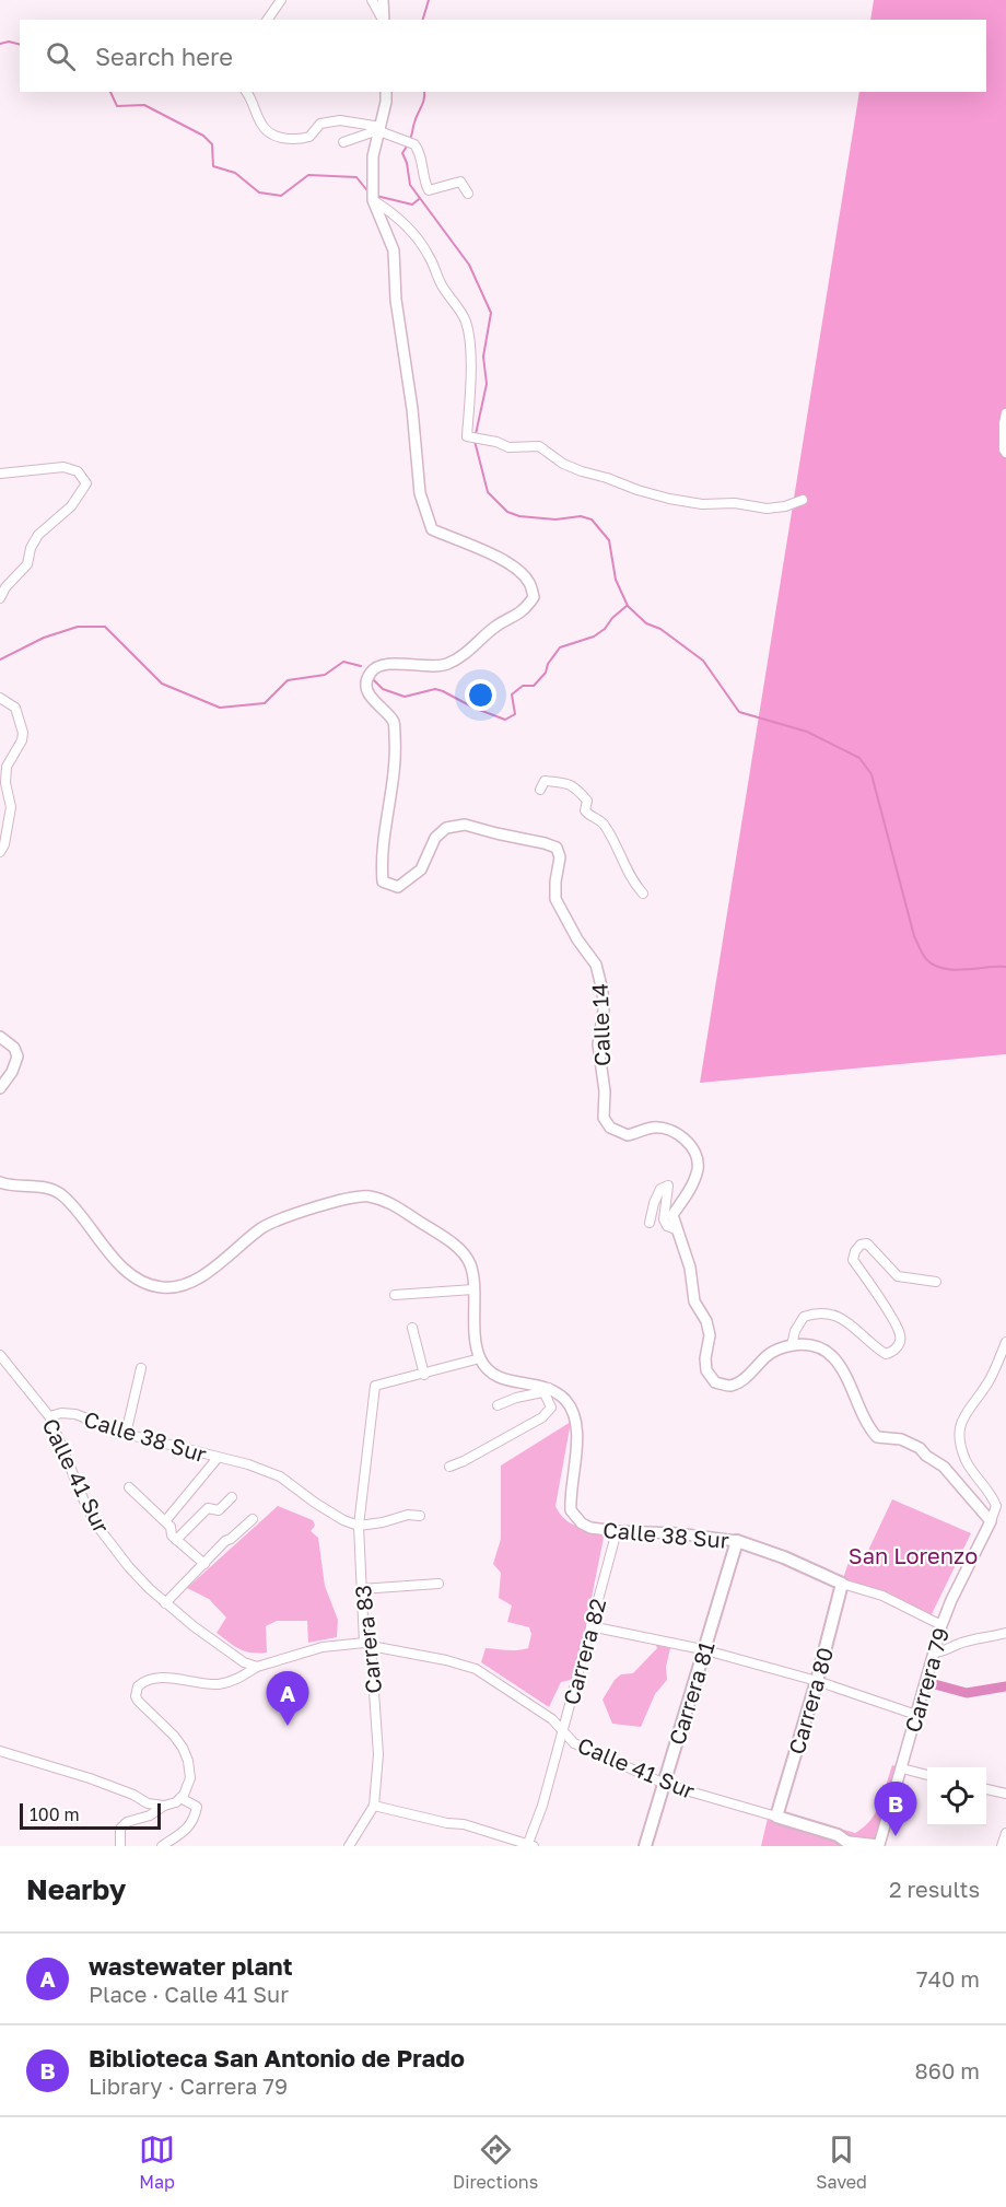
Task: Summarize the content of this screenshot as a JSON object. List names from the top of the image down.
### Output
{
  "streets": {
    "main road": [
      "Calle 38 Sur",
      "Calle 41 Sur",
      "Carrera 81",
      "Carrera 80"
    ],
    "street": [
      "Calle 14",
      "Carrera 83",
      "Carrera 82",
      "Carrera 79"
    ]
  },
  "crossings": [
    ["Calle 38 Sur", "Calle 41 Sur"],
    ["Calle 38 Sur", "Carrera 83"],
    ["Calle 38 Sur", "Carrera 82"],
    ["Calle 38 Sur", "Carrera 79"],
    ["Calle 38 Sur", "Carrera 81"],
    ["Calle 38 Sur", "Carrera 80"],
    ["Calle 41 Sur", "Carrera 83"],
    ["Calle 41 Sur", "Carrera 82"],
    ["Calle 41 Sur", "Carrera 79"],
    ["Calle 41 Sur", "Carrera 81"],
    ["Calle 41 Sur", "Carrera 80"]
  ],
  "parks": ["San Lorenzo"],
  "scale_bar": "100 m",
  "page": {
    "search": "Search here",
    "pins": ["A", "B"],
    "scale": "100 m",
    "heading": ["Nearby", "2 results"],
    "list": [
      {
        "mark": "A",
        "name": "wastewater plant",
        "note": "Place · Calle 41 Sur",
        "value": "740 m"
      },
      {
        "mark": "B",
        "name": "Biblioteca San Antonio de Prado",
        "note": "Library · Carrera 79",
        "value": "860 m"
      }
    ],
    "nav": ["Map", "Directions", "Saved"]
  }
}
